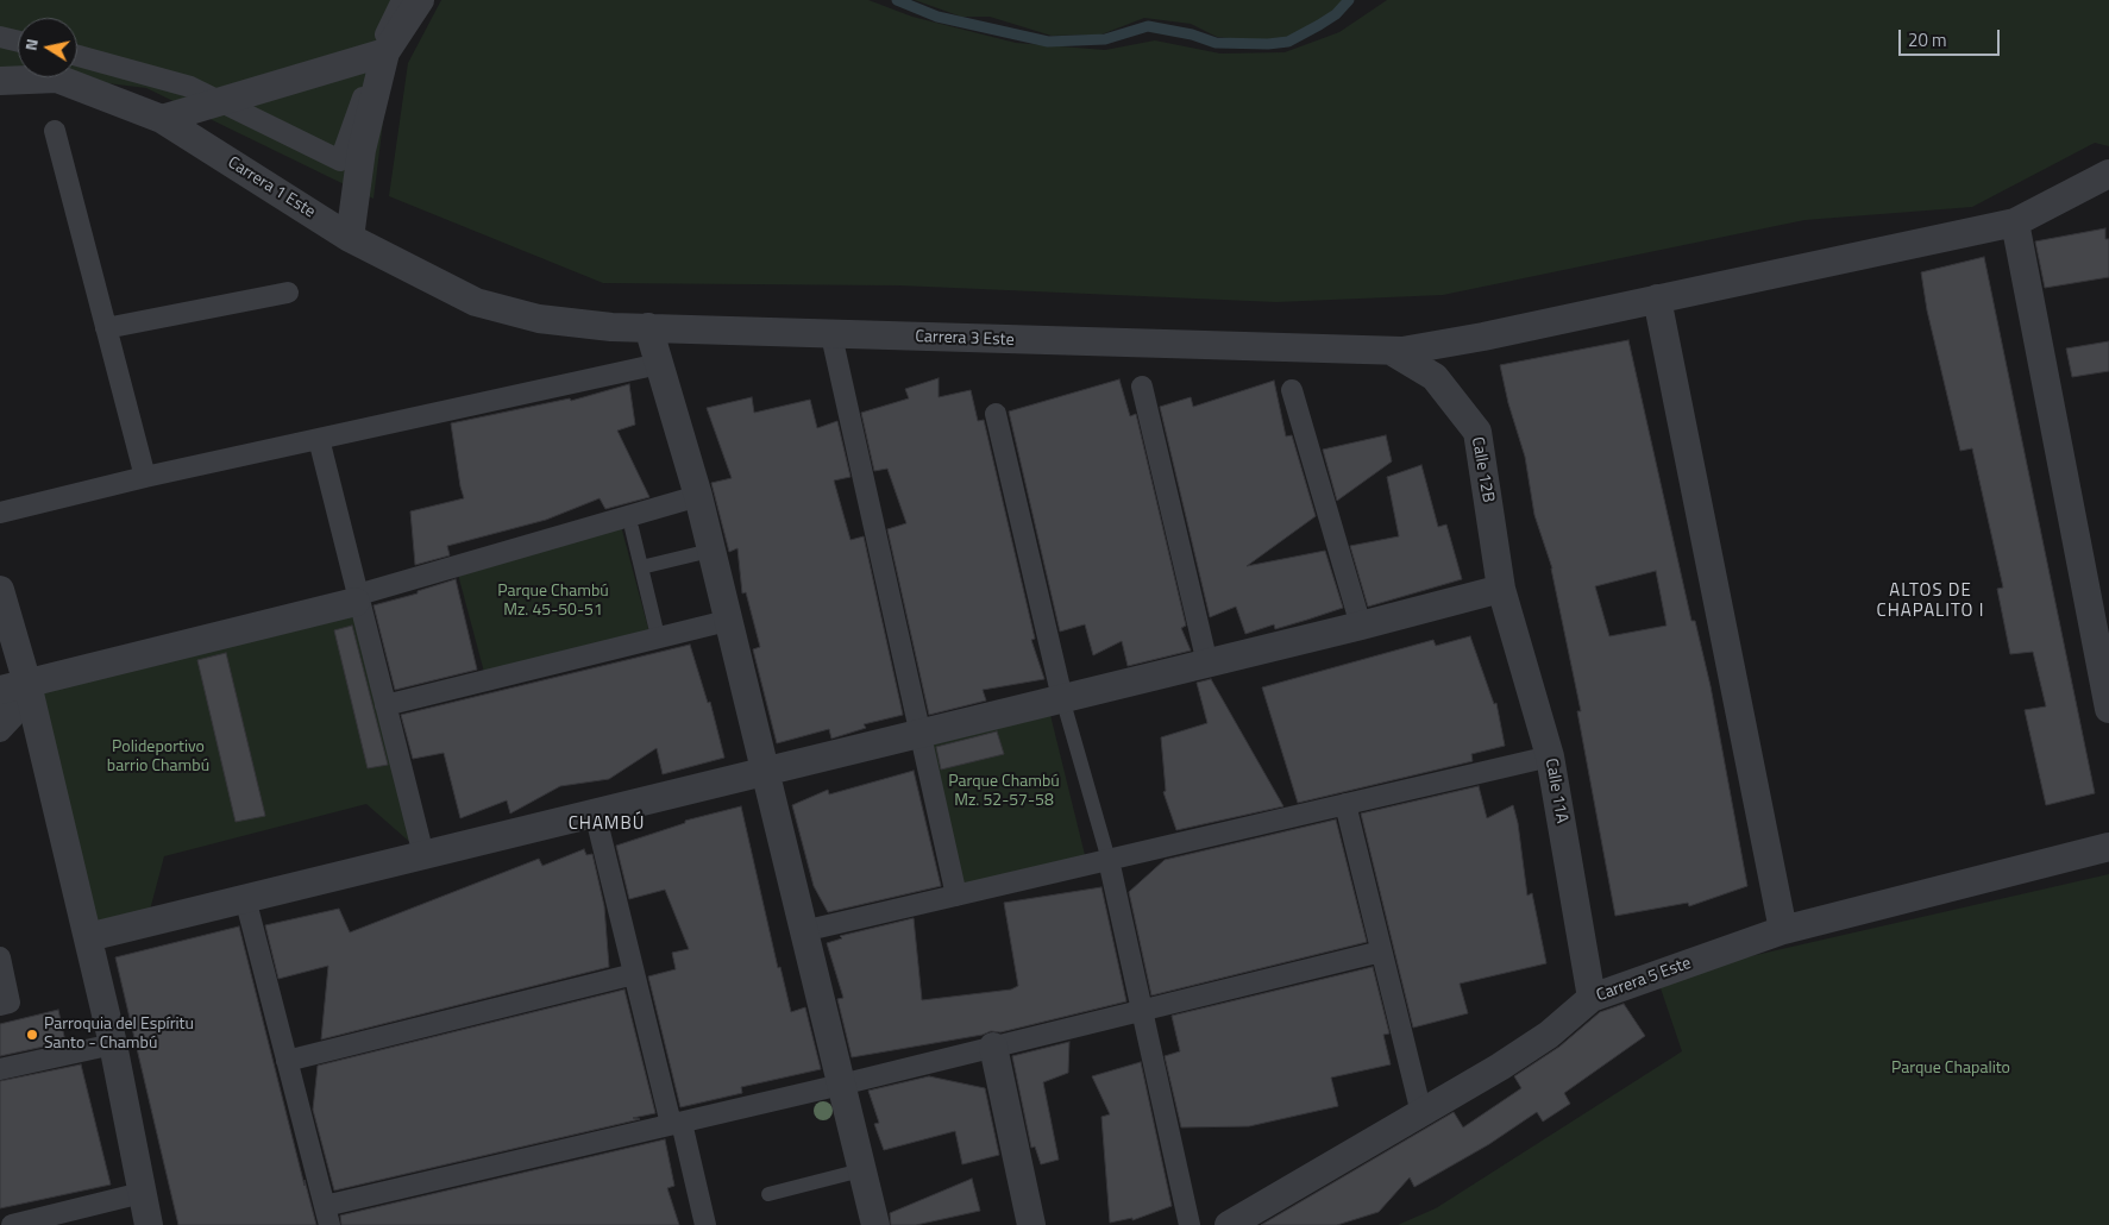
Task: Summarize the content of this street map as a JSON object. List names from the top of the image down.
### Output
{
  "streets": {
    "street": [
      "Carrera 1 Este",
      "Carrera 3 Este",
      "Calle 12B",
      "Calle 11A",
      "Carrera 5 Este"
    ]
  },
  "crossings": [
    ["Carrera 1 Este", "Carrera 3 Este"],
    ["Carrera 3 Este", "Calle 12B"],
    ["Calle 12B", "Calle 11A"],
    ["Calle 11A", "Carrera 5 Este"]
  ],
  "districts": ["ALTOS DE CHAPALITO I", "CHAMBÚ"],
  "parks": [
    "Parque Chambú Mz. 45-50-51",
    "Polideportivo barrio Chambú",
    "Parque Chambú Mz. 52-57-58",
    "Parque Chapalito"
  ],
  "places": ["Parroquia del Espíritu Santo - Chambú"],
  "scale_bar": "20 m",
  "north": "left"
}
